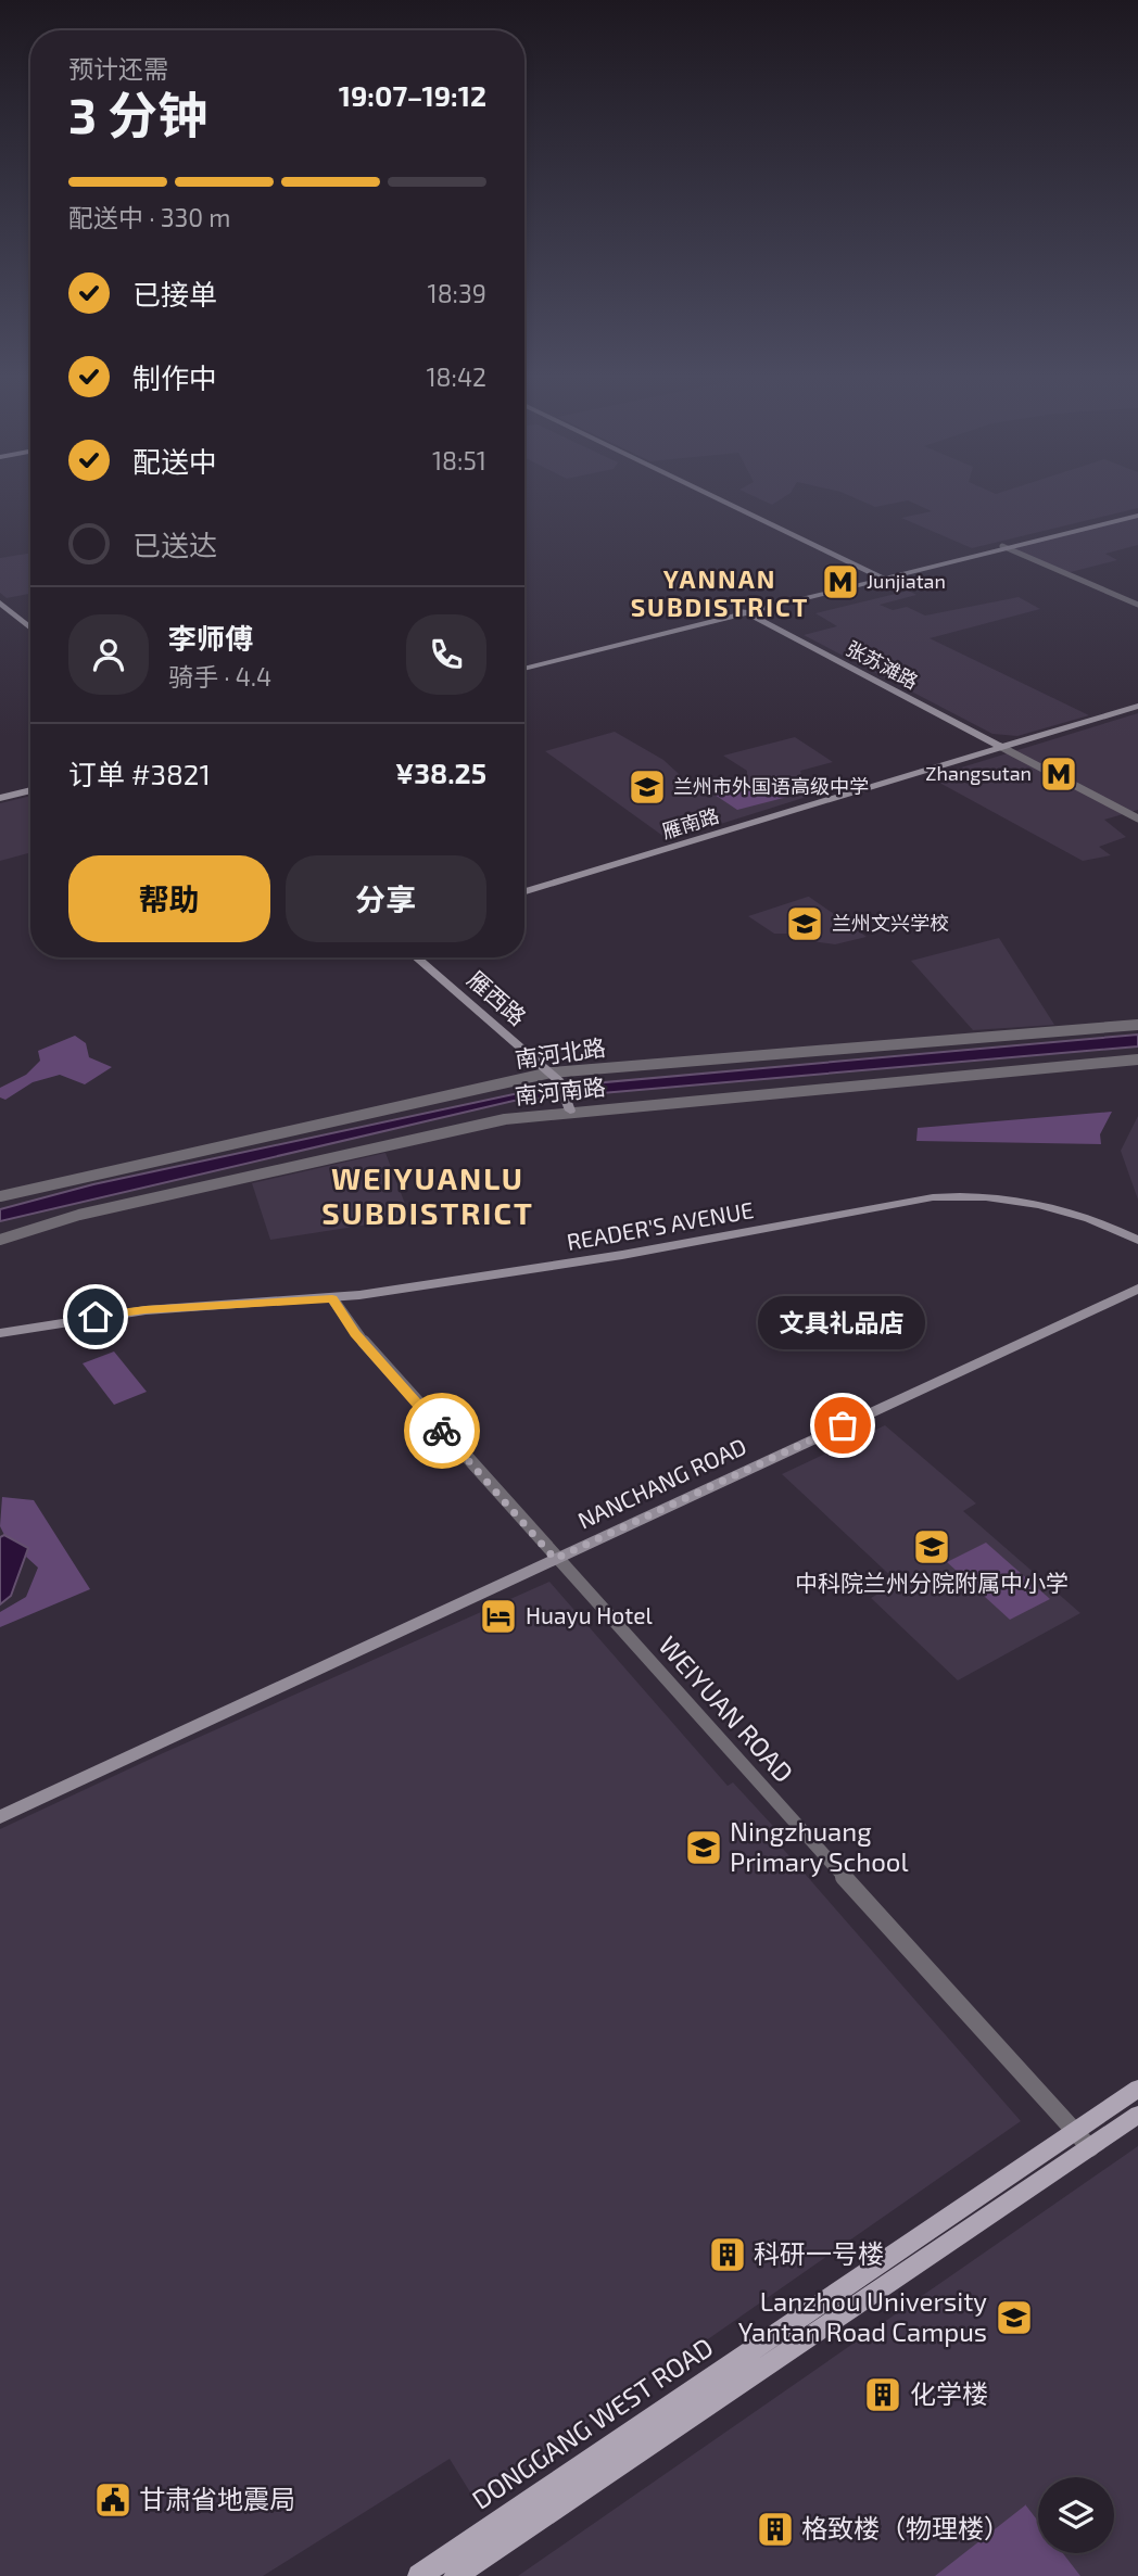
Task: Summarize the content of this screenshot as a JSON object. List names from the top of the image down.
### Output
{
  "streets": {
    "main road": [
      "张苏滩路",
      "雁南路",
      "雁西路",
      "READER'S AVENUE",
      "NANCHANG ROAD",
      "DONGGANG WEST ROAD"
    ],
    "street": ["南河北路", "南河南路", "WEIYUAN ROAD"]
  },
  "crossings": [
    ["张苏滩路", "雁南路"],
    ["雁西路", "南河北路"],
    ["READER'S AVENUE", "WEIYUAN ROAD"],
    ["NANCHANG ROAD", "WEIYUAN ROAD"],
    ["WEIYUAN ROAD", "DONGGANG WEST ROAD"]
  ],
  "districts": ["YANNAN SUBDISTRICT", "WEIYUANLU SUBDISTRICT"],
  "places": {
    "metro station": ["Junjiatan", "Zhangsutan"],
    "school or university": [
      "兰州市外国语高级中学",
      "兰州文兴学校",
      "中科院兰州分院附属中小学",
      "Ningzhuang Primary School",
      "Lanzhou University Yantan Road Campus"
    ],
    "other": ["文具礼品店"],
    "hotel": ["Huayu Hotel"],
    "building": ["科研一号楼", "化学楼", "格致楼（物理楼）"],
    "public building": ["甘肃省地震局"]
  },
  "page": {
    "heading": ["3 分钟", "预计还需", "19:07–19:12"],
    "panel": [
      "李师傅",
      "骑手 · 4.4",
      "订单 #3821",
      "¥38.25"
    ],
    "bar": "配送中 · 330 m",
    "list": [
      ["已接单", "18:39"],
      ["制作中", "18:42"],
      ["配送中", "18:51"],
      "已送达"
    ],
    "buttons": ["帮助", "分享"],
    "bubble": "文具礼品店"
  }
}
